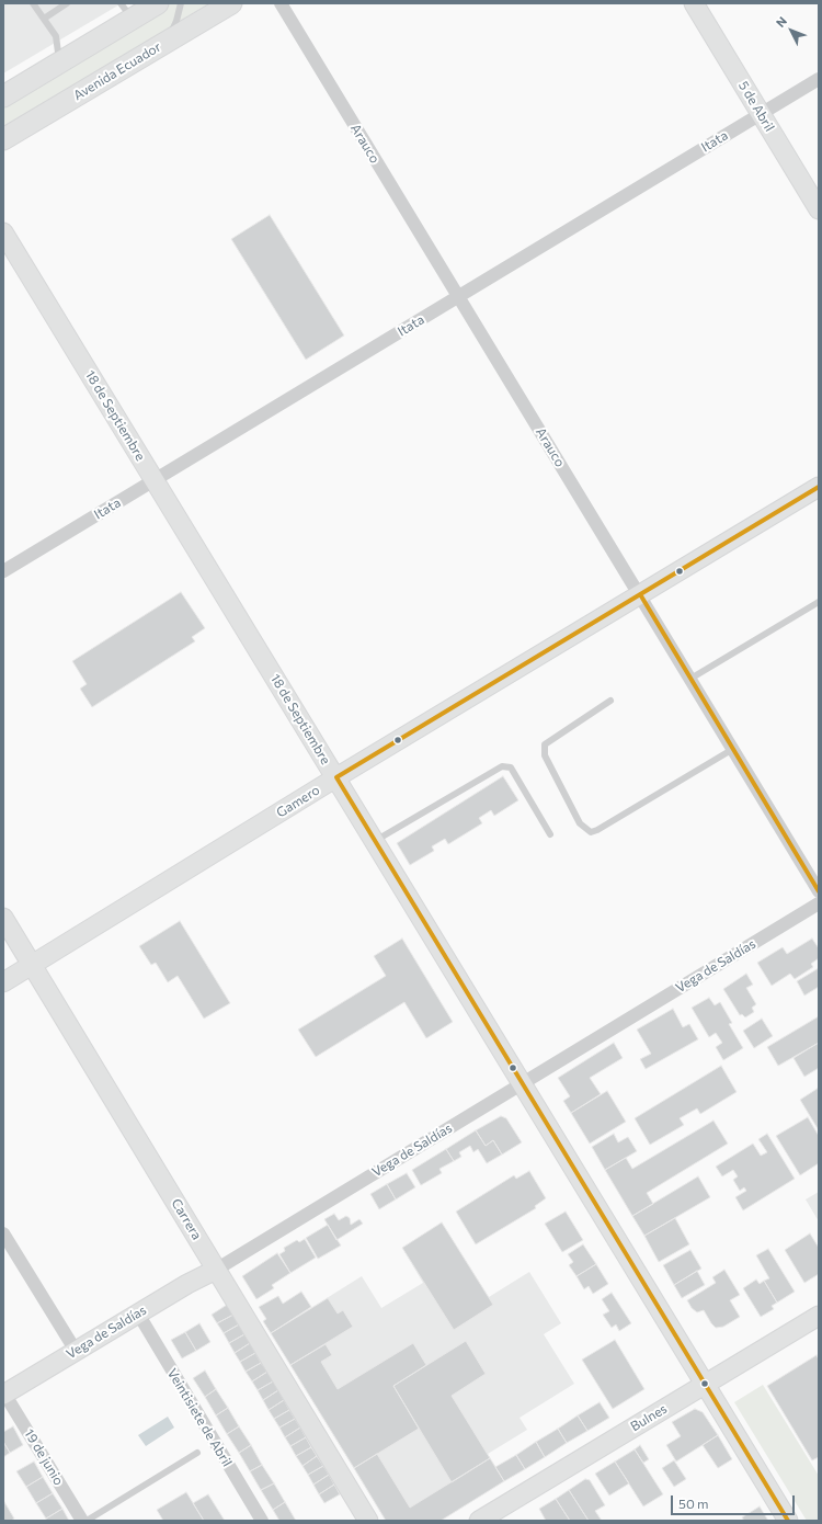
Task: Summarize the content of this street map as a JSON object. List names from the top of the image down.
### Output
{
  "streets": {
    "main road": ["Avenida Ecuador"],
    "street": [
      "5 de Abril",
      "Itata",
      "Arauco",
      "18 de Septiembre",
      "Gamero",
      "Vega de Saldías",
      "Carrera",
      "Veintisiete de Abril",
      "Bulnes",
      "19 de junio"
    ]
  },
  "crossings": [
    ["5 de Abril", "Itata"],
    ["Itata", "Arauco"],
    ["Itata", "18 de Septiembre"],
    ["Arauco", "Gamero"],
    ["18 de Septiembre", "Gamero"],
    ["18 de Septiembre", "Vega de Saldías"],
    ["18 de Septiembre", "Bulnes"],
    ["Gamero", "Carrera"],
    ["Vega de Saldías", "Carrera"],
    ["Vega de Saldías", "Veintisiete de Abril"],
    ["Vega de Saldías", "19 de junio"]
  ],
  "scale_bar": "50 m",
  "north": "top left"
}
